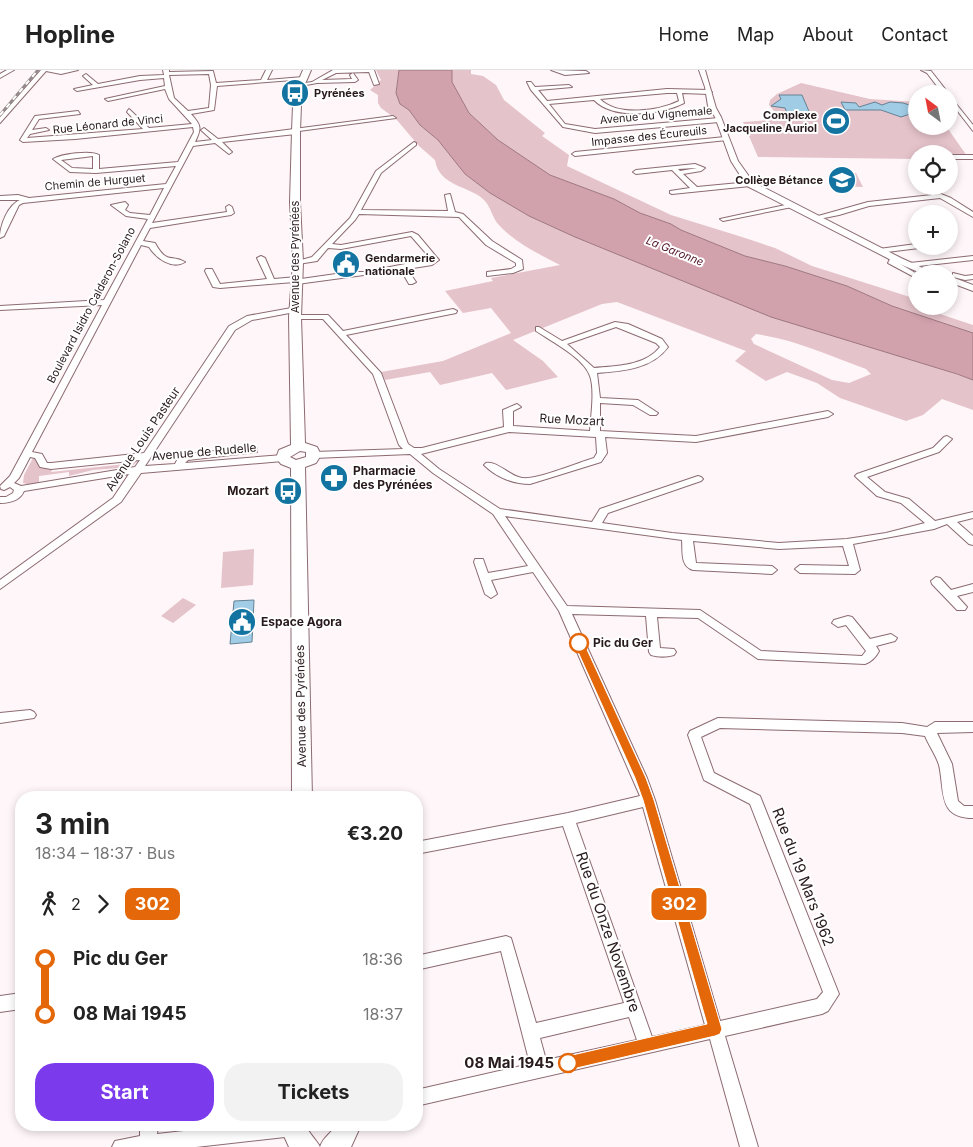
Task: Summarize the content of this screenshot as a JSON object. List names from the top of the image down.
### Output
{
  "streets": {
    "main road": ["Avenue des Pyrénées"],
    "street": [
      "Avenue du Vignemale",
      "Rue Léonard de Vinci",
      "Impasse des Écureuils",
      "Chemin de Hurguet",
      "Boulevard Isidro Calderon-Solano",
      "Rue Mozart",
      "Avenue Louis Pasteur",
      "Avenue de Rudelle",
      "Rue du 19 Mars 1962",
      "Rue du Onze Novembre"
    ]
  },
  "crossings": [
    ["Rue Léonard de Vinci", "Boulevard Isidro Calderon-Solano"],
    ["Chemin de Hurguet", "Boulevard Isidro Calderon-Solano"],
    ["Avenue des Pyrénées", "Avenue Louis Pasteur"],
    ["Avenue des Pyrénées", "Avenue de Rudelle"],
    ["Boulevard Isidro Calderon-Solano", "Avenue de Rudelle"],
    ["Rue Mozart", "Avenue Louis Pasteur"],
    ["Avenue Louis Pasteur", "Avenue de Rudelle"]
  ],
  "water": ["La Garonne"],
  "places": {
    "bus stop": ["Pyrénées", "Mozart"],
    "sports": ["Complexe Jacqueline Auriol"],
    "school or university": ["Collège Bétance"],
    "public building": ["Gendarmerie nationale", "Espace Agora"],
    "pharmacy": ["Pharmacie des Pyrénées"],
    "other": ["Pic du Ger", "08 Mai 1945"]
  },
  "lines": ["bus line 302"],
  "north": "top left",
  "page": {
    "header": "Hopline",
    "nav": [
      "Home",
      "Map",
      "About",
      "Contact"
    ],
    "on_map": "302",
    "map_buttons": ["+", "−"],
    "heading": ["3 min", "18:34 – 18:37 · Bus", "€3.20"],
    "legs": ["2", "302"],
    "list": [
      {
        "name": "Pic du Ger",
        "value": "18:36"
      },
      {
        "name": "08 Mai 1945",
        "value": "18:37"
      }
    ],
    "buttons": ["Start", "Tickets"]
  }
}
